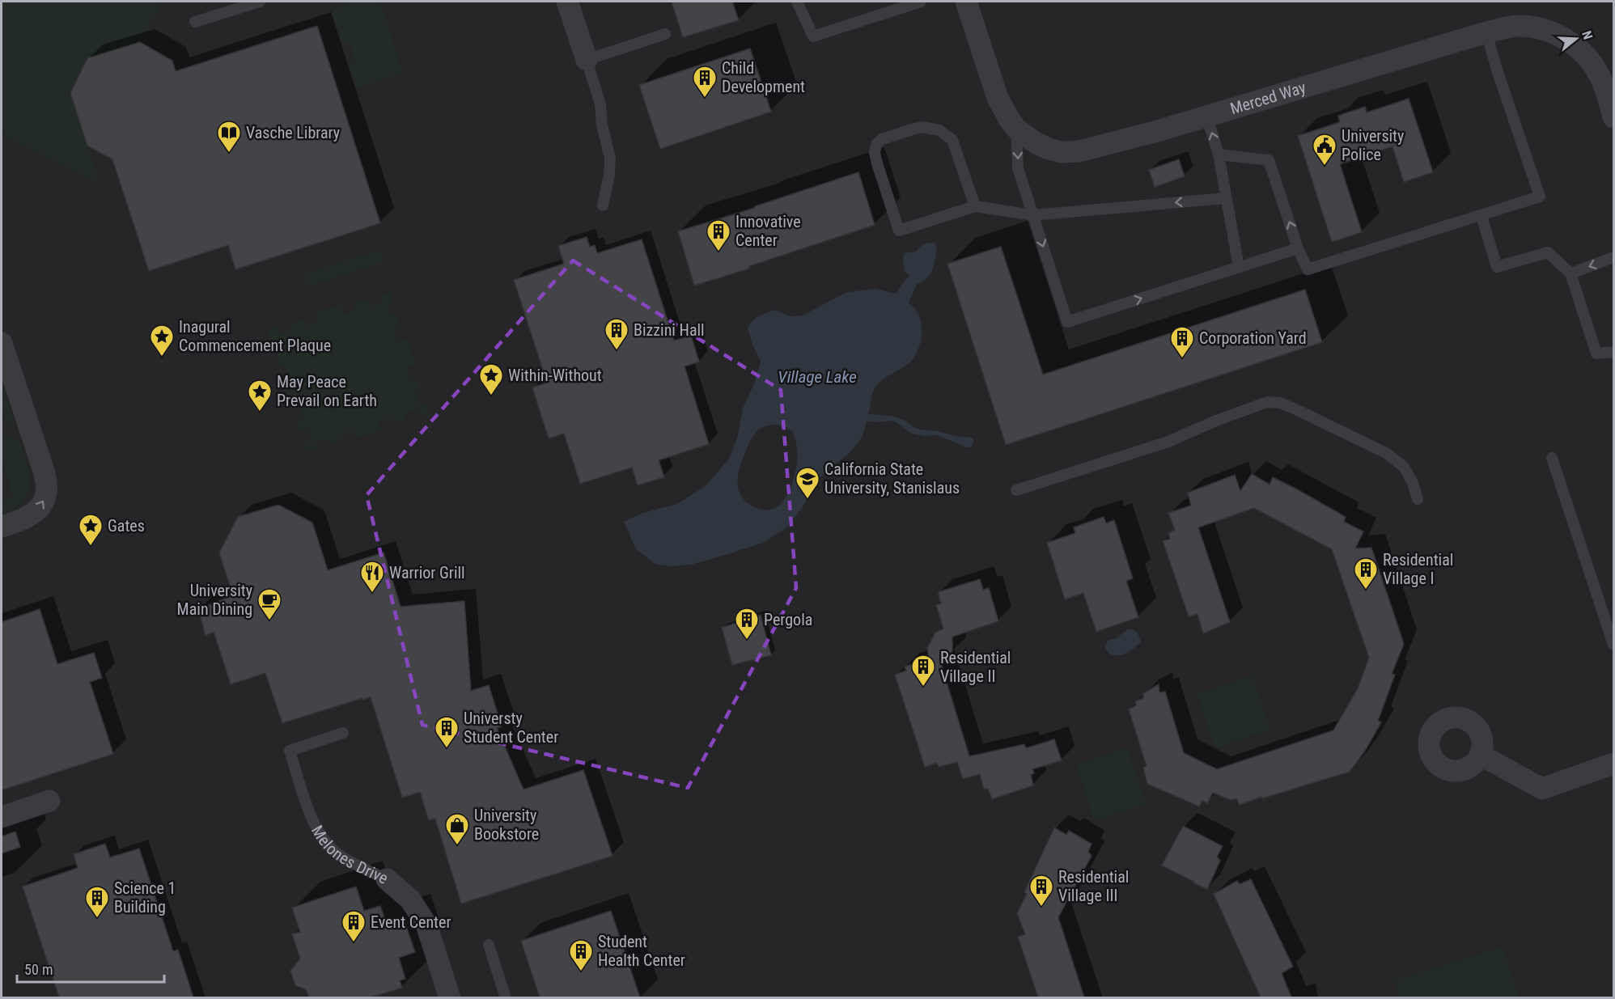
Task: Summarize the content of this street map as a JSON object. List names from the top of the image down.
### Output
{
  "streets": {
    "street": ["Merced Way", "Melones Drive"]
  },
  "water": ["Village Lake"],
  "places": {
    "building": [
      "Child Development",
      "Innovative Center",
      "Bizzini Hall",
      "Corporation Yard",
      "Residential Village I",
      "Pergola",
      "Residential Village II",
      "Universty Student Center",
      "Residential Village III",
      "Science 1 Building",
      "Event Center",
      "Student Health Center"
    ],
    "library": ["Vasche Library"],
    "public building": ["University Police"],
    "place": [
      "Inagural Commencement Plaque",
      "Within-Without",
      "May Peace Prevail on Earth",
      "Gates"
    ],
    "school or university": ["California State University, Stanislaus"],
    "restaurant": ["Warrior Grill"],
    "cafe": ["University Main Dining"],
    "shop": ["University Bookstore"]
  },
  "scale_bar": "50 m",
  "north": "right"
}
